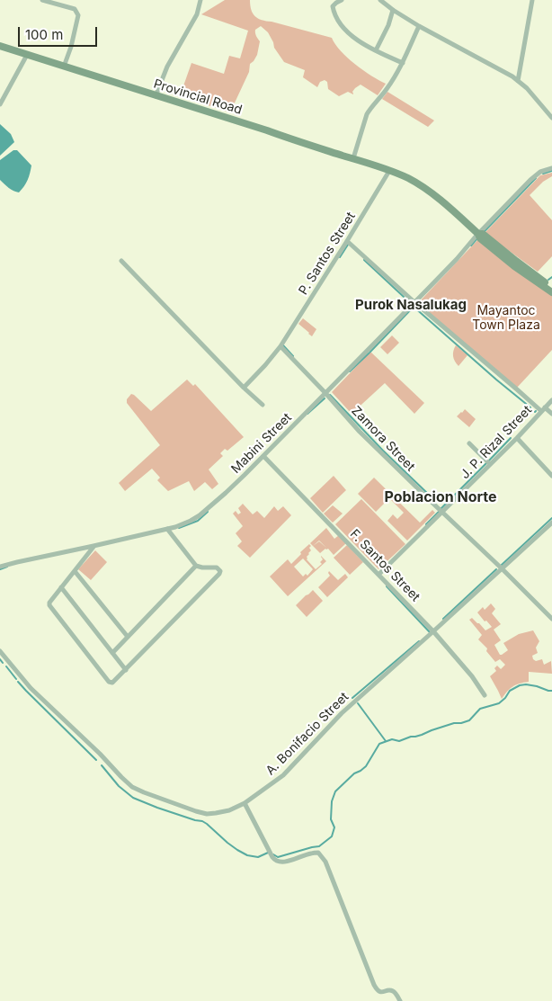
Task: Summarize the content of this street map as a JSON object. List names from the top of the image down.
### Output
{
  "streets": {
    "main road": ["Provincial Road"],
    "street": [
      "P. Santos Street",
      "Zamora Street",
      "J. P. Rizal Street",
      "Mabini Street",
      "F. Santos Street",
      "A. Bonifacio Street"
    ]
  },
  "crossings": [
    ["Provincial Road", "P. Santos Street"],
    ["Provincial Road", "Mabini Street"],
    ["P. Santos Street", "Zamora Street"],
    ["Zamora Street", "J. P. Rizal Street"],
    ["Zamora Street", "Mabini Street"],
    ["Zamora Street", "A. Bonifacio Street"],
    ["J. P. Rizal Street", "F. Santos Street"],
    ["Mabini Street", "F. Santos Street"],
    ["F. Santos Street", "A. Bonifacio Street"]
  ],
  "districts": ["Purok Nasalukag", "Poblacion Norte"],
  "parks": ["Mayantoc Town Plaza"],
  "scale_bar": "100 m"
}
